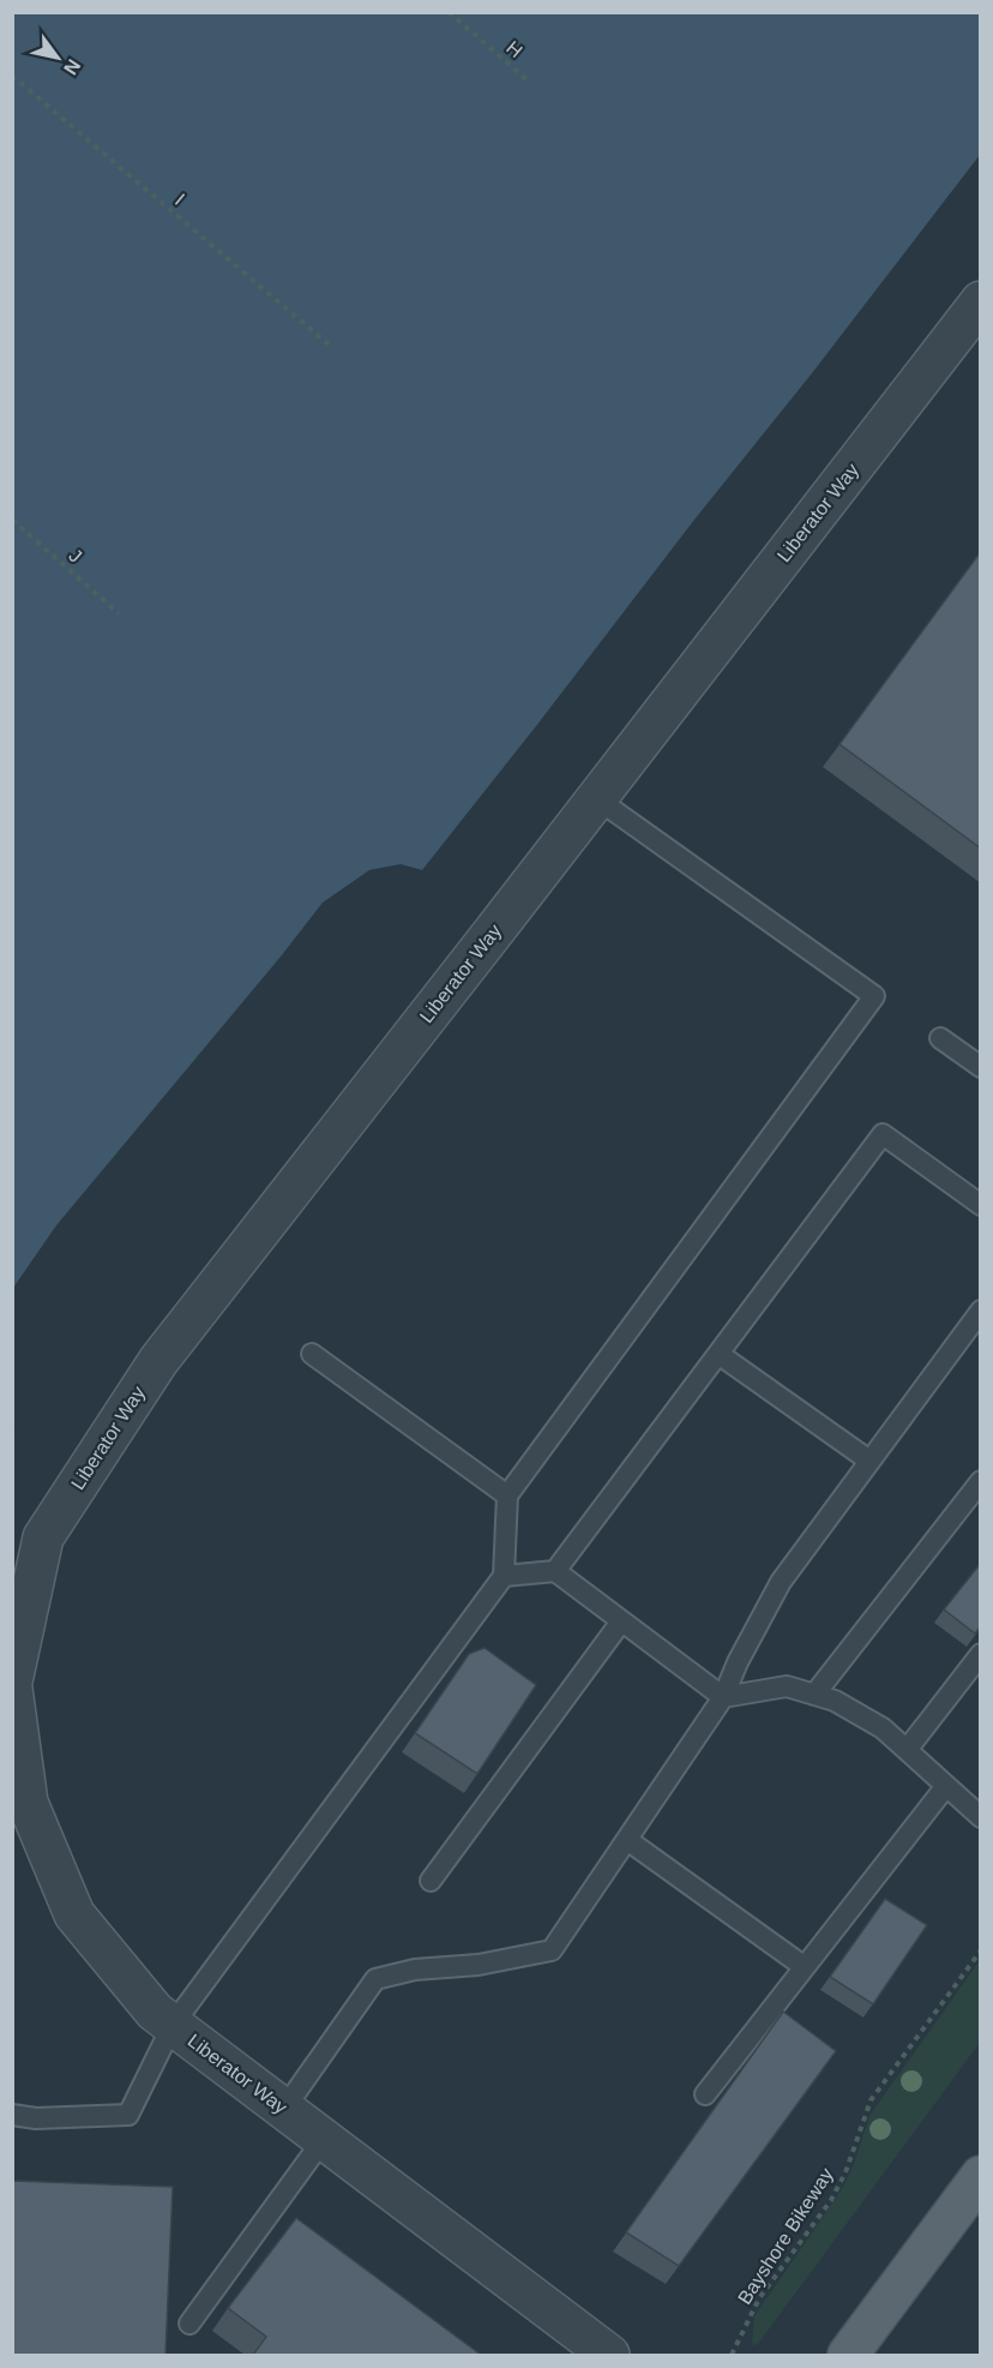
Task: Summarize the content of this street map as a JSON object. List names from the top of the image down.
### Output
{
  "streets": {
    "street": ["Liberator Way"],
    "path": [
      "H",
      "I",
      "J",
      "Bayshore Bikeway"
    ]
  },
  "north": "bottom right"
}
